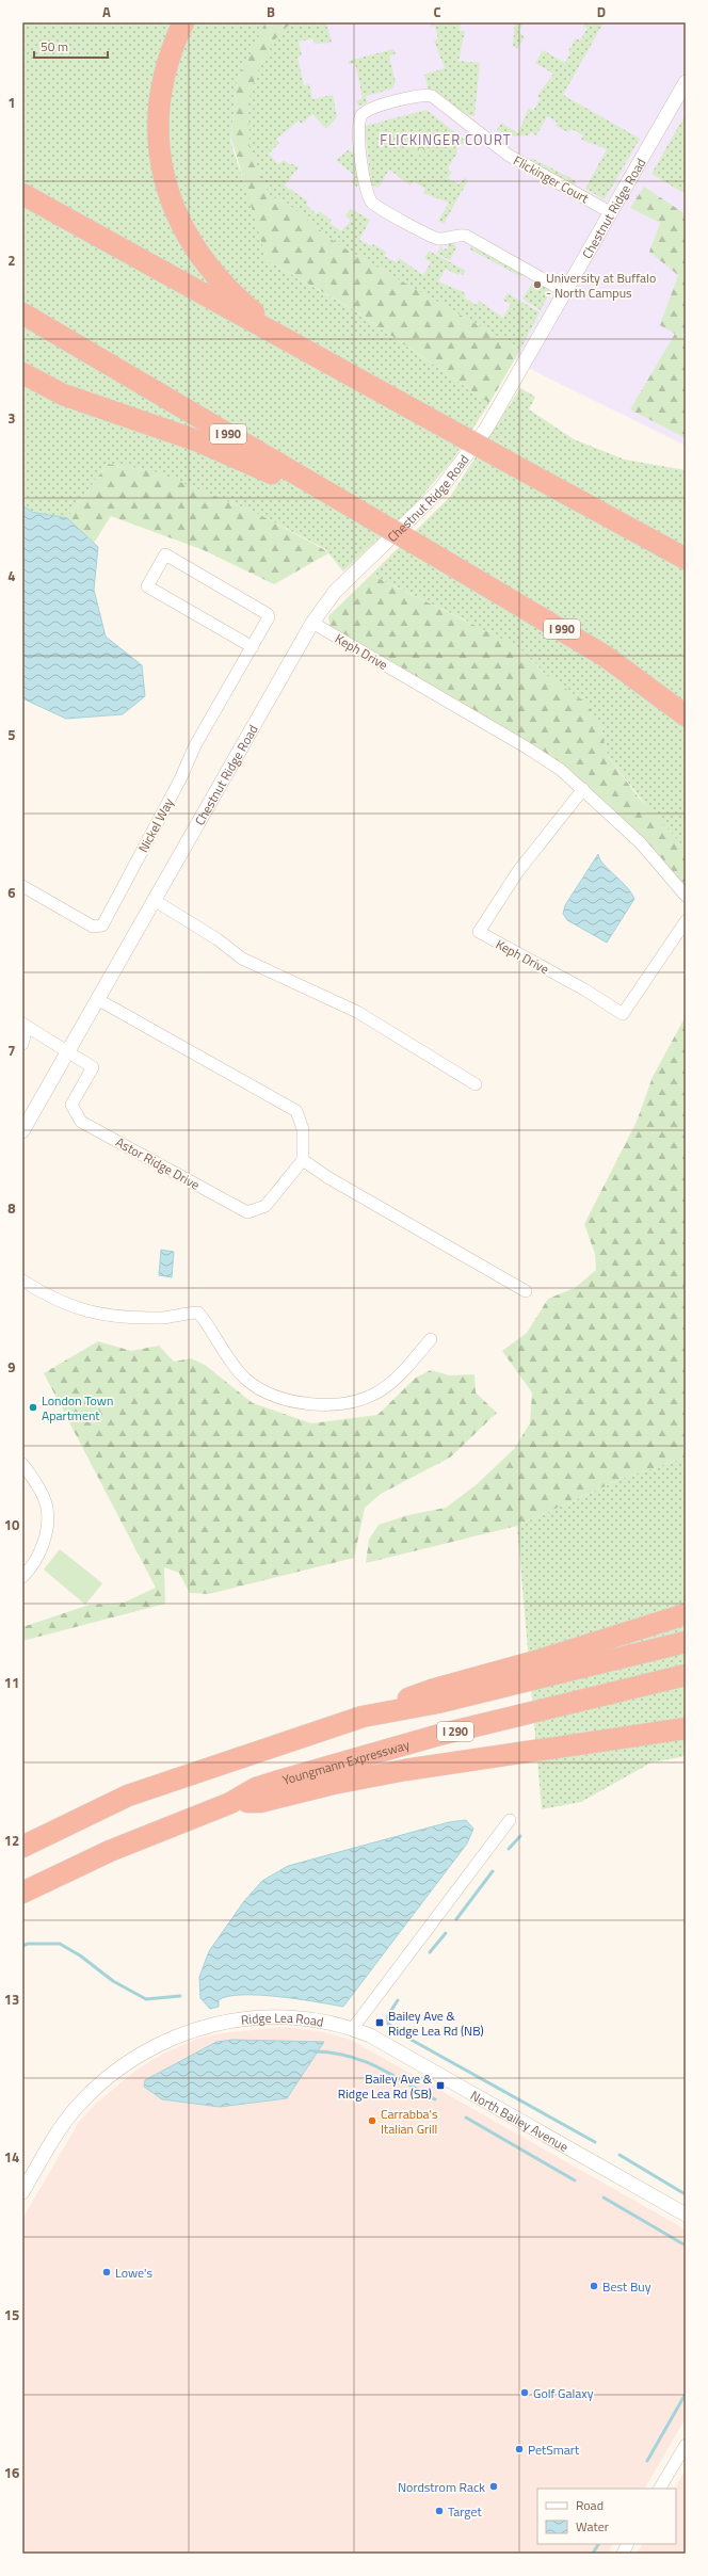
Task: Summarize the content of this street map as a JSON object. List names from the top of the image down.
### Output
{
  "streets": {
    "highway": ["I 990", "I 290", "Youngmann Expressway"],
    "street": [
      "Flickinger Court",
      "Chestnut Ridge Road",
      "Keph Drive",
      "Nickel Way",
      "Astor Ridge Drive",
      "Ridge Lea Road",
      "North Bailey Avenue"
    ]
  },
  "crossings": [
    ["Flickinger Court", "Chestnut Ridge Road"],
    ["Chestnut Ridge Road", "Keph Drive"],
    ["Chestnut Ridge Road", "Astor Ridge Drive"],
    ["Ridge Lea Road", "North Bailey Avenue"]
  ],
  "districts": ["FLICKINGER COURT"],
  "places": {
    "other": [
      "University at Buffalo - North Campus",
      "London Town Apartment",
      "Carrabba's Italian Grill",
      "Lowe's",
      "Best Buy",
      "Golf Galaxy",
      "PetSmart",
      "Nordstrom Rack",
      "Target"
    ],
    "transit": ["Bailey Ave & Ridge Lea Rd (NB)", "Bailey Ave & Ridge Lea Rd (SB)"]
  },
  "legend": ["Road", "Water"],
  "scale_bar": "50 m",
  "grid": {
    "columns": [
      "A",
      "B",
      "C",
      "D"
    ],
    "rows": [
      "1",
      "2",
      "3",
      "4",
      "5",
      "6",
      "7",
      "8",
      "9",
      "10",
      "11",
      "12",
      "13",
      "14",
      "15",
      "16"
    ]
  }
}
